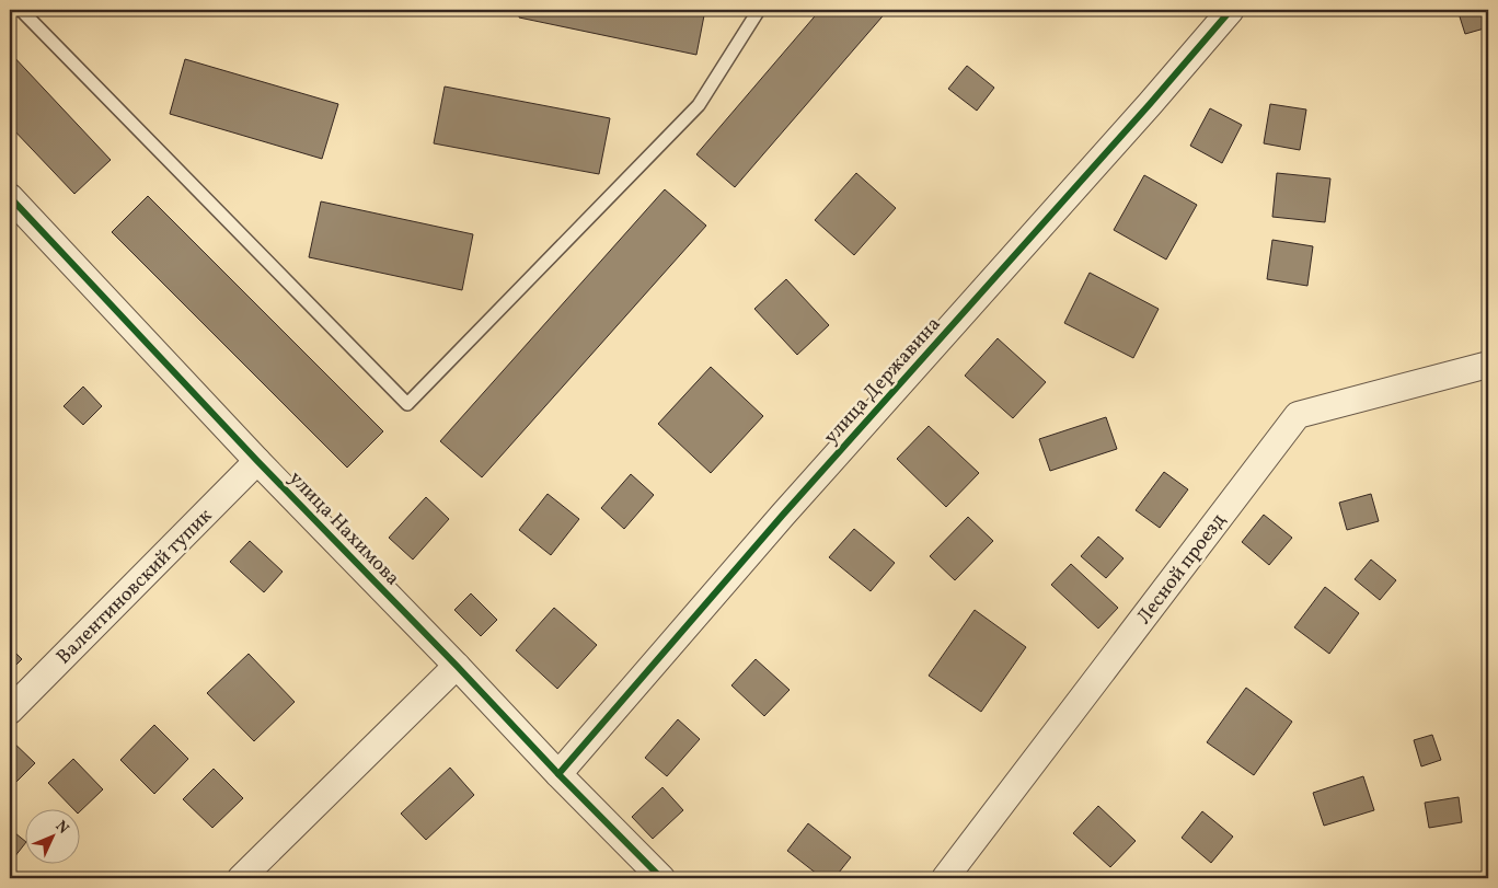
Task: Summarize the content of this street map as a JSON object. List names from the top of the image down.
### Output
{
  "streets": {
    "street": [
      "улица Державина",
      "улица Нахимова",
      "Лесной проезд",
      "Валентиновский тупик"
    ]
  },
  "crossings": [
    ["улица Державина", "улица Нахимова"],
    ["улица Нахимова", "Валентиновский тупик"]
  ],
  "north": "top right"
}
